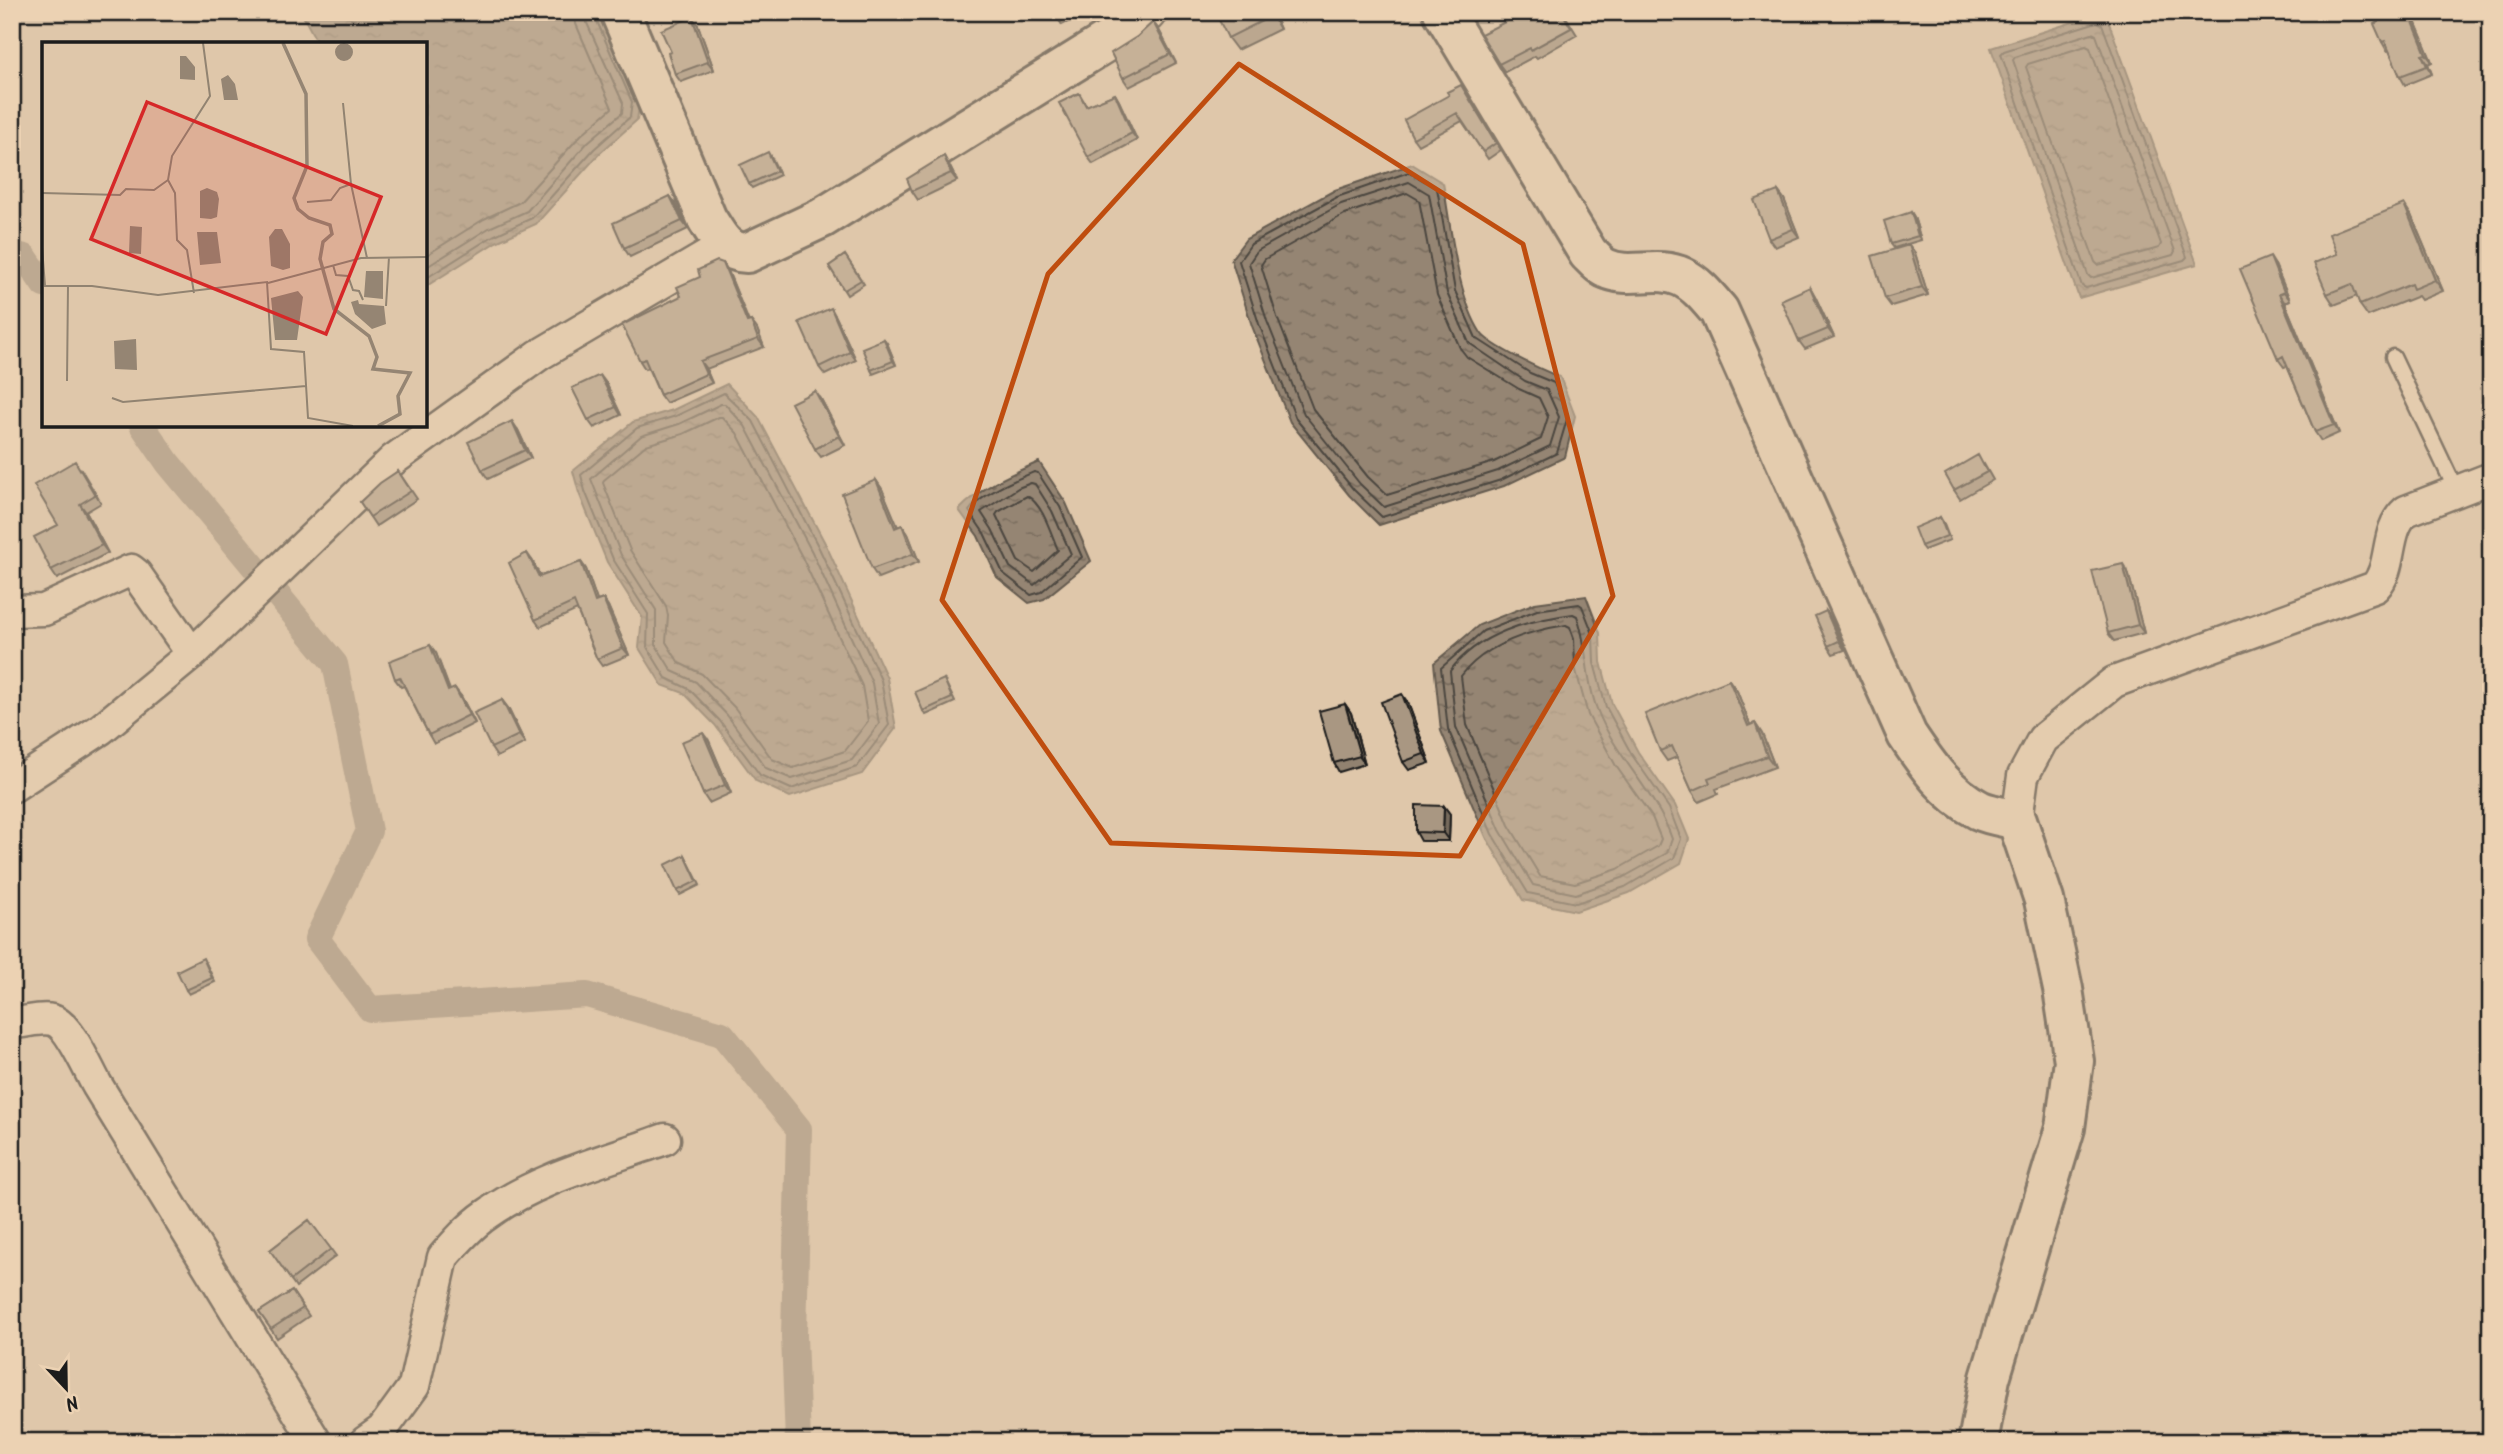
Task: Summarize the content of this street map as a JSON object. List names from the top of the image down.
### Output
{
  "north": "bottom"
}
